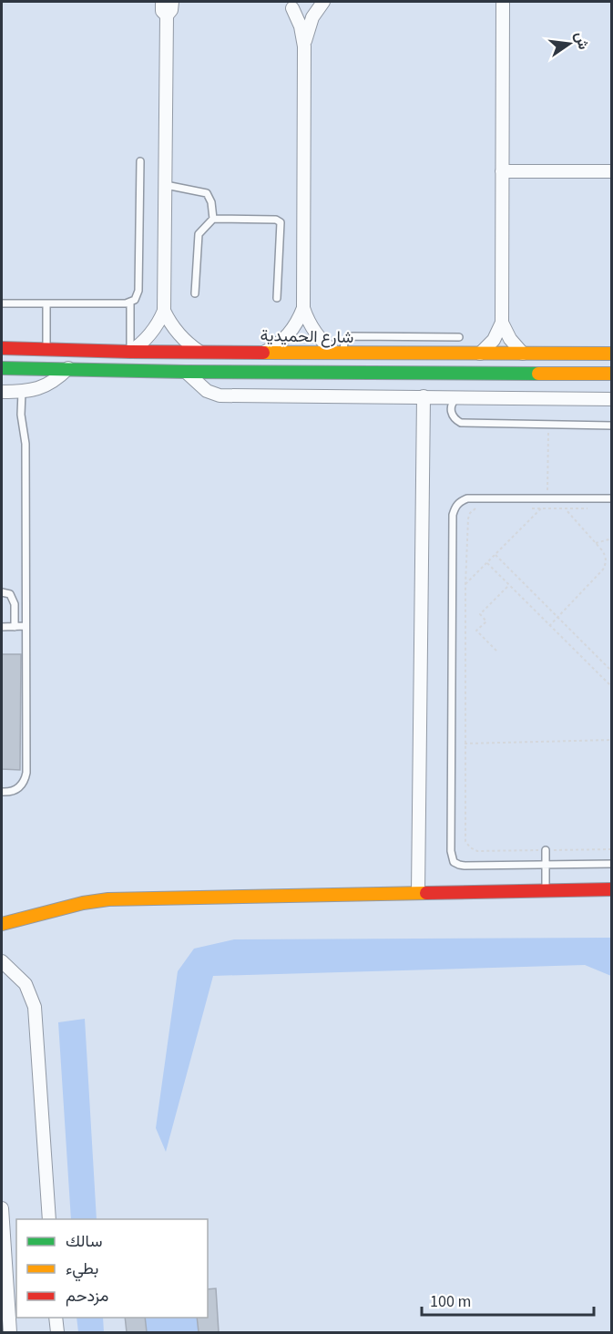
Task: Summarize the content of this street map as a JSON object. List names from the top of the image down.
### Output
{
  "streets": {
    "street": ["شارع الحميدية"]
  },
  "legend": ["سالك", "بطيء", "مزدحم"],
  "scale_bar": "100 m",
  "north": "right"
}
